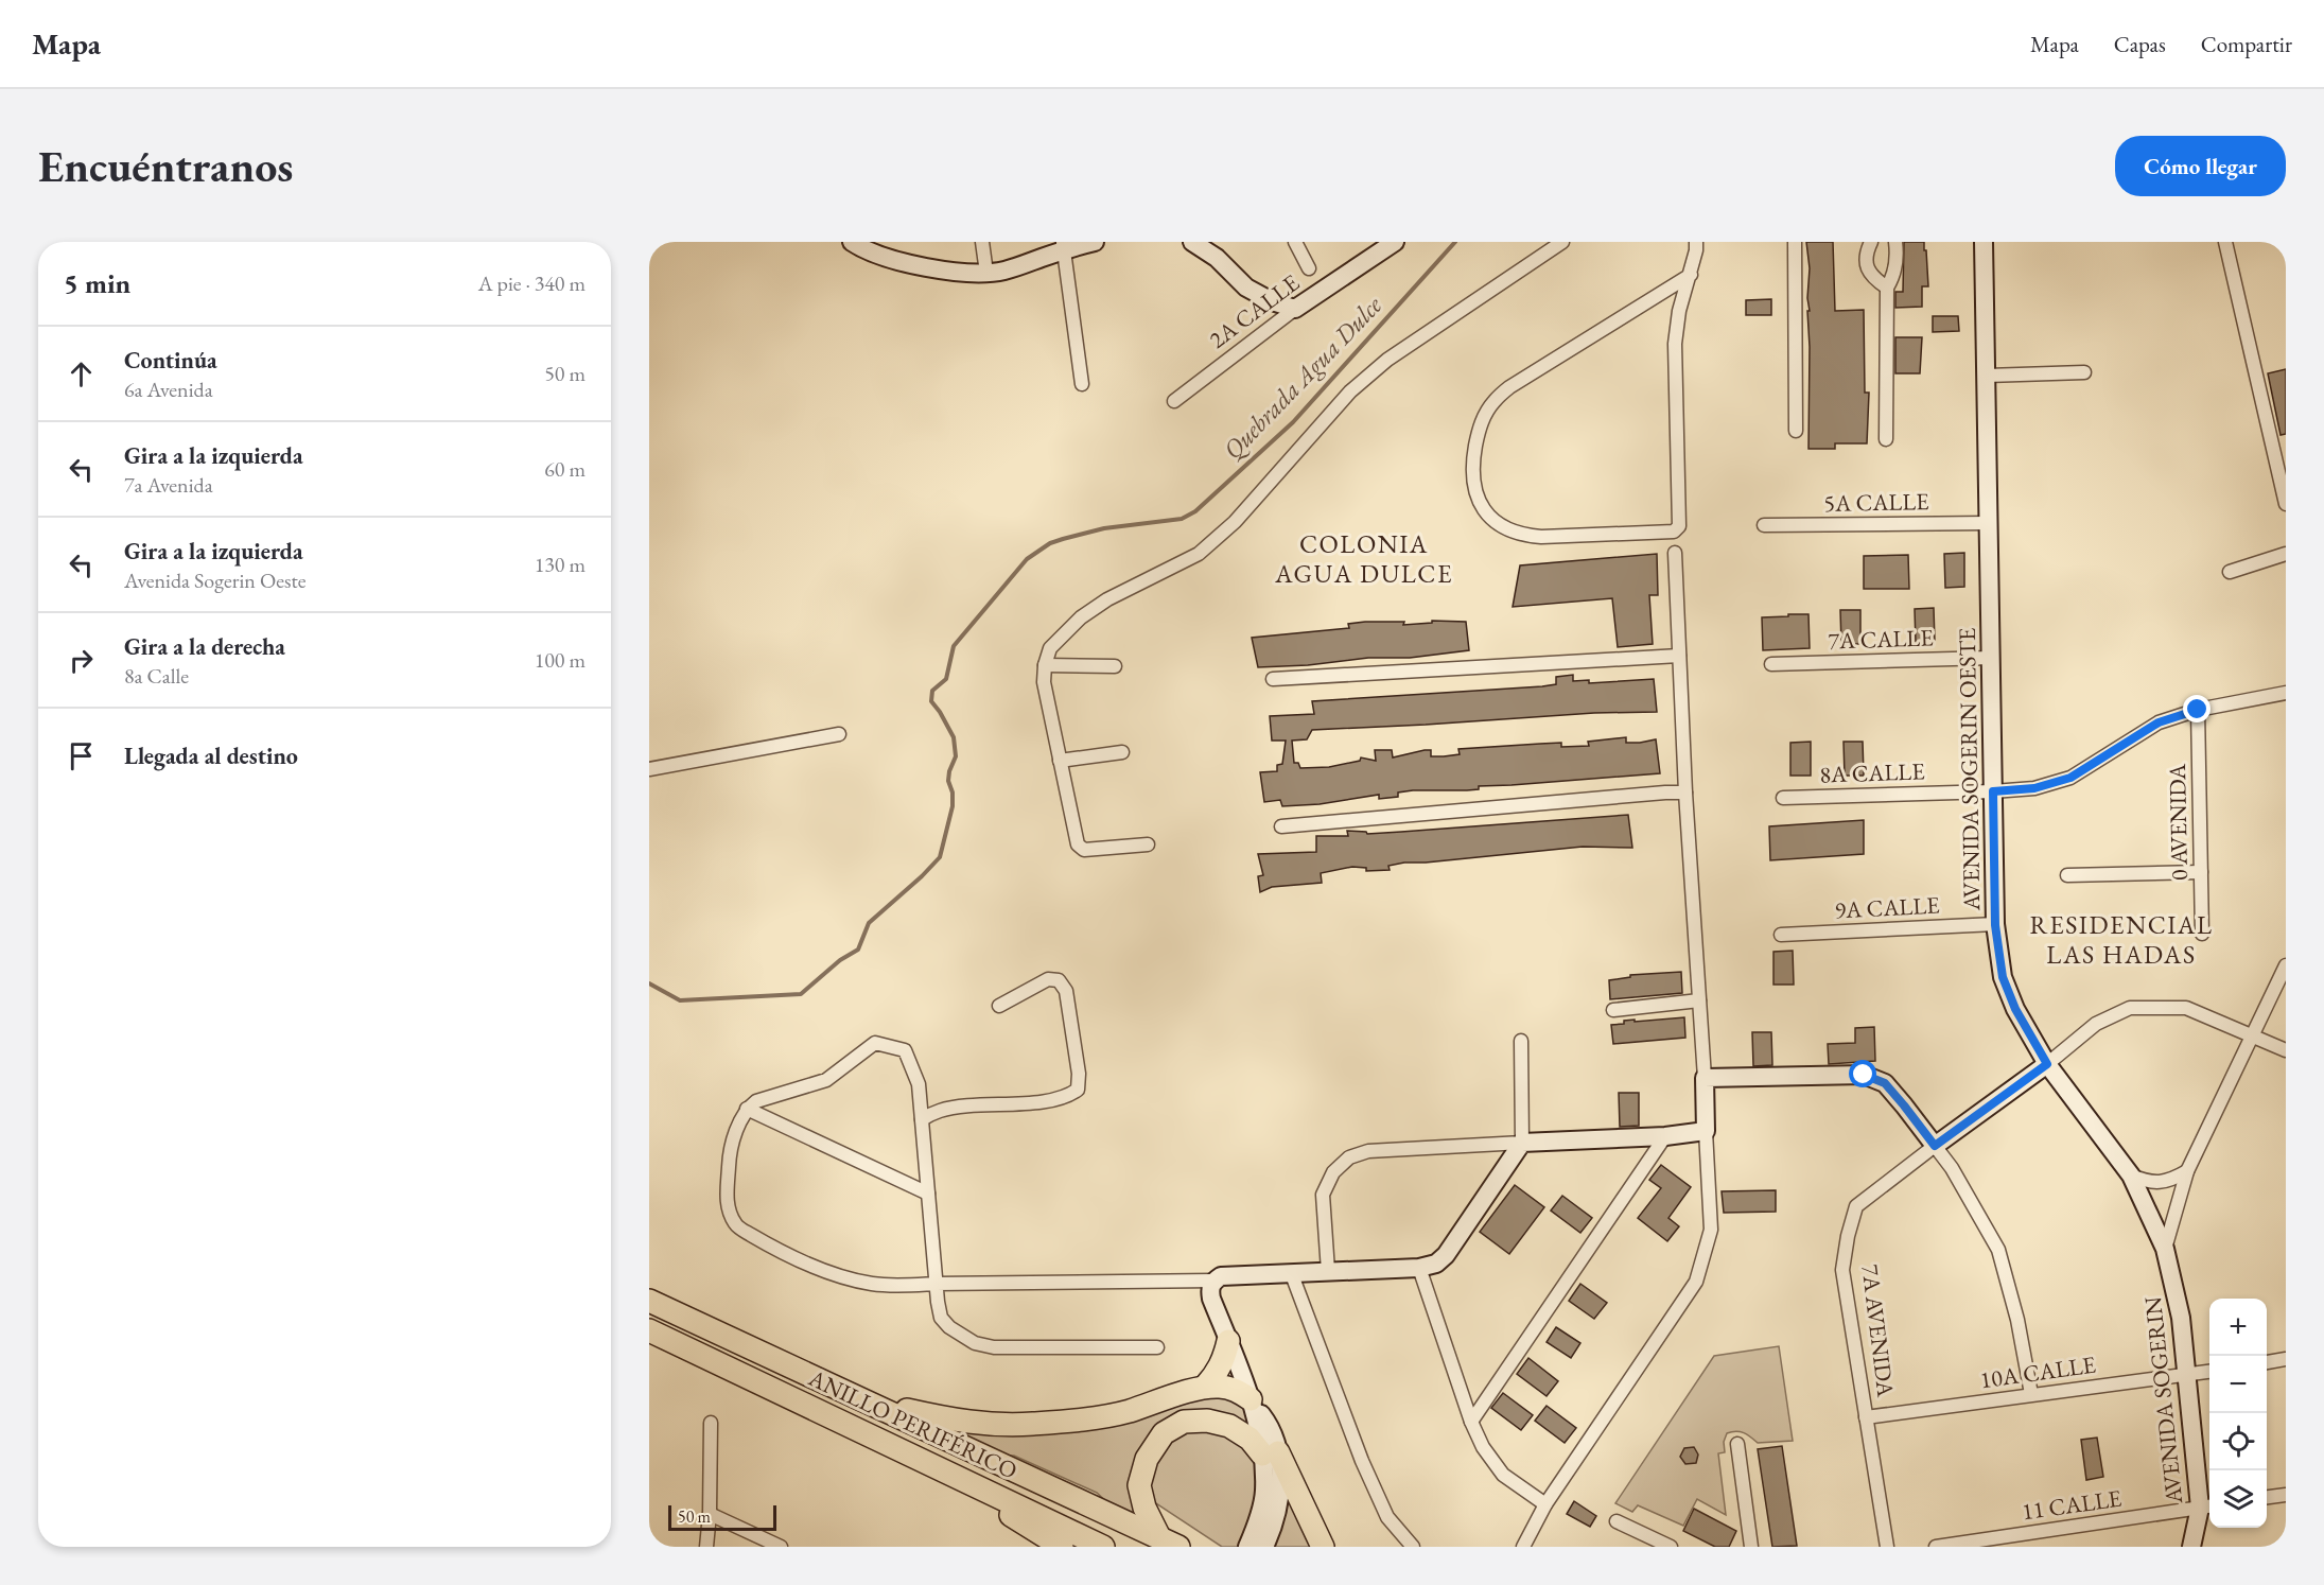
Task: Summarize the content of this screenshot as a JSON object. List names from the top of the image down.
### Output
{
  "streets": {
    "highway": ["ANILLO PERIFÉRICO"],
    "street": [
      "2A CALLE",
      "5A CALLE",
      "7A CALLE",
      "AVENIDA SOGERIN OESTE",
      "8A CALLE",
      "0 AVENIDA",
      "9A CALLE",
      "7A AVENIDA",
      "10A CALLE",
      "AVENIDA SOGERIN",
      "11 CALLE"
    ]
  },
  "crossings": [
    ["5A CALLE", "AVENIDA SOGERIN OESTE"],
    ["7A CALLE", "AVENIDA SOGERIN OESTE"],
    ["AVENIDA SOGERIN OESTE", "8A CALLE"],
    ["AVENIDA SOGERIN OESTE", "9A CALLE"],
    ["AVENIDA SOGERIN OESTE", "7A AVENIDA"],
    ["AVENIDA SOGERIN OESTE", "AVENIDA SOGERIN"],
    ["8A CALLE", "0 AVENIDA"],
    ["7A AVENIDA", "10A CALLE"],
    ["10A CALLE", "AVENIDA SOGERIN"],
    ["AVENIDA SOGERIN", "11 CALLE"]
  ],
  "districts": ["COLONIA AGUA DULCE", "RESIDENCIAL LAS HADAS"],
  "water": ["Quebrada Agua Dulce"],
  "scale_bar": "50 m",
  "page": {
    "header": "Mapa",
    "nav": ["Mapa", "Capas", "Compartir"],
    "buttons": "Cómo llegar",
    "title": "Encuéntranos",
    "heading": ["5 min", "A pie · 340 m"],
    "list": [
      ["Continúa", "6a Avenida", "50 m"],
      ["Gira a la izquierda", "7a Avenida", "60 m"],
      ["Gira a la izquierda", "Avenida Sogerin Oeste", "130 m"],
      ["Gira a la derecha", "8a Calle", "100 m"],
      "Llegada al destino"
    ],
    "map_buttons": ["+", "−"],
    "scale": "50 m"
  }
}
